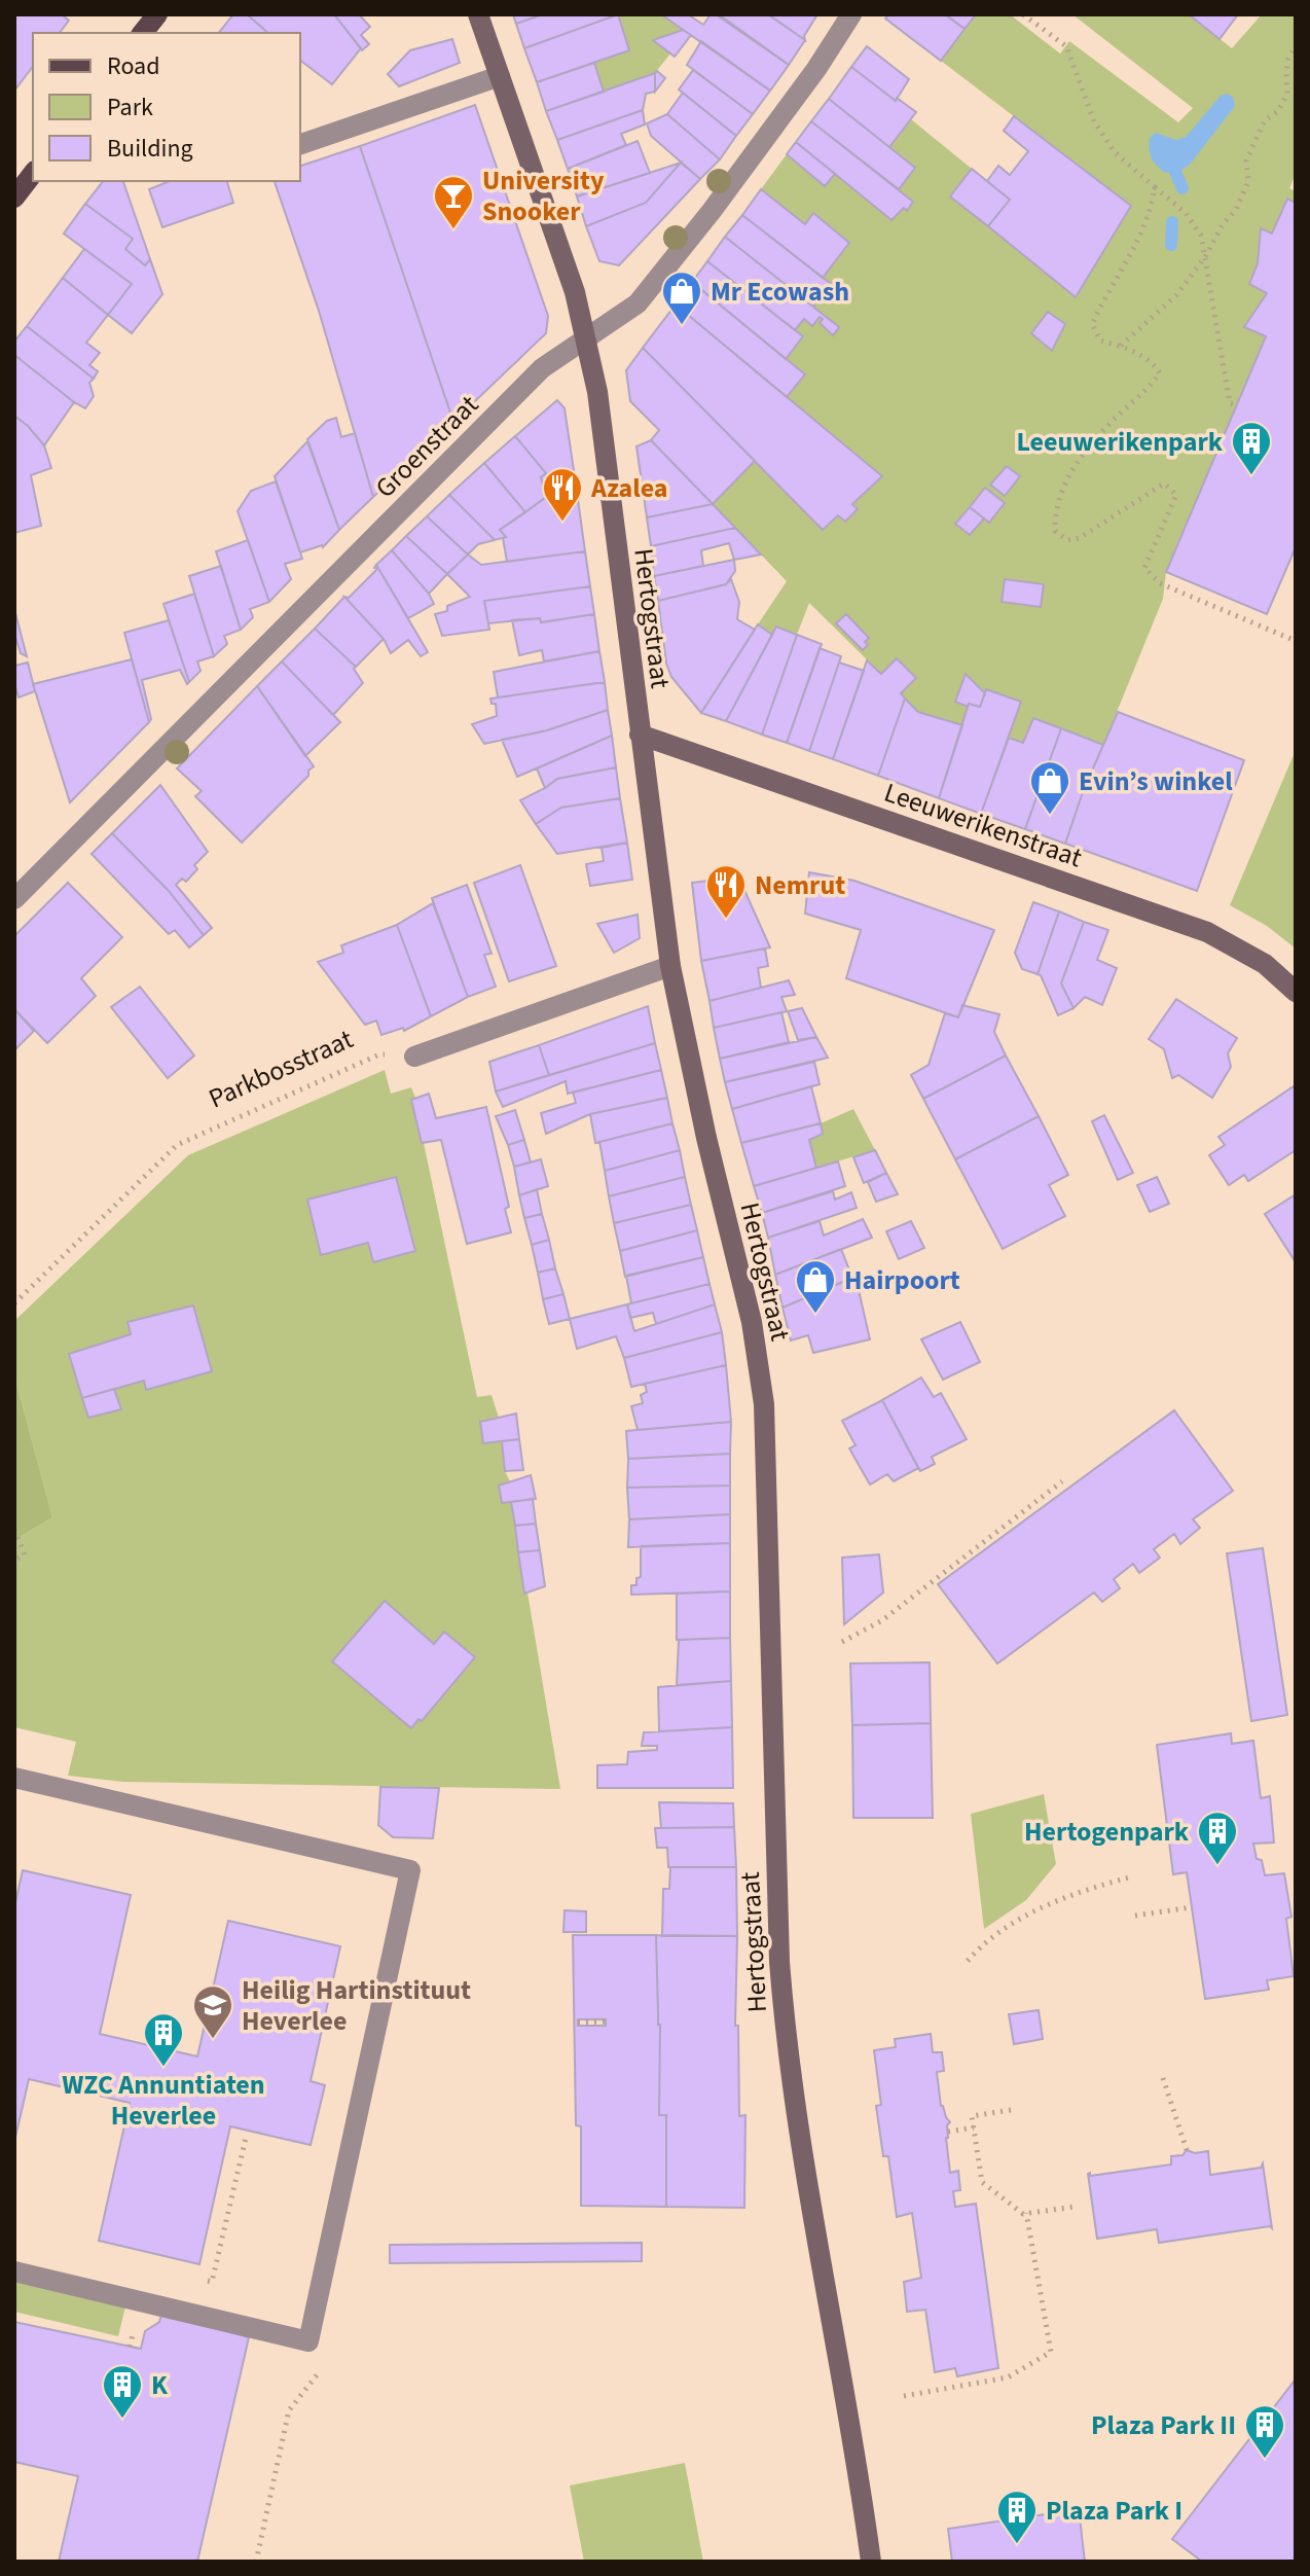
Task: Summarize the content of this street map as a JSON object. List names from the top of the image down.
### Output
{
  "streets": {
    "street": ["Groenstraat", "Hertogstraat", "Leeuwerikenstraat"],
    "path": ["Parkbosstraat"]
  },
  "crossings": [
    ["Groenstraat", "Hertogstraat"],
    ["Hertogstraat", "Leeuwerikenstraat"]
  ],
  "places": {
    "bar": ["University Snooker"],
    "shop": ["Mr Ecowash", "Evin’s winkel", "Hairpoort"],
    "building": [
      "Leeuwerikenpark",
      "Hertogenpark",
      "WZC Annuntiaten Heverlee",
      "K",
      "Plaza Park II",
      "Plaza Park I"
    ],
    "restaurant": ["Azalea", "Nemrut"],
    "school or university": ["Heilig Hartinstituut Heverlee"]
  },
  "legend": ["Road", "Park", "Building"]
}
